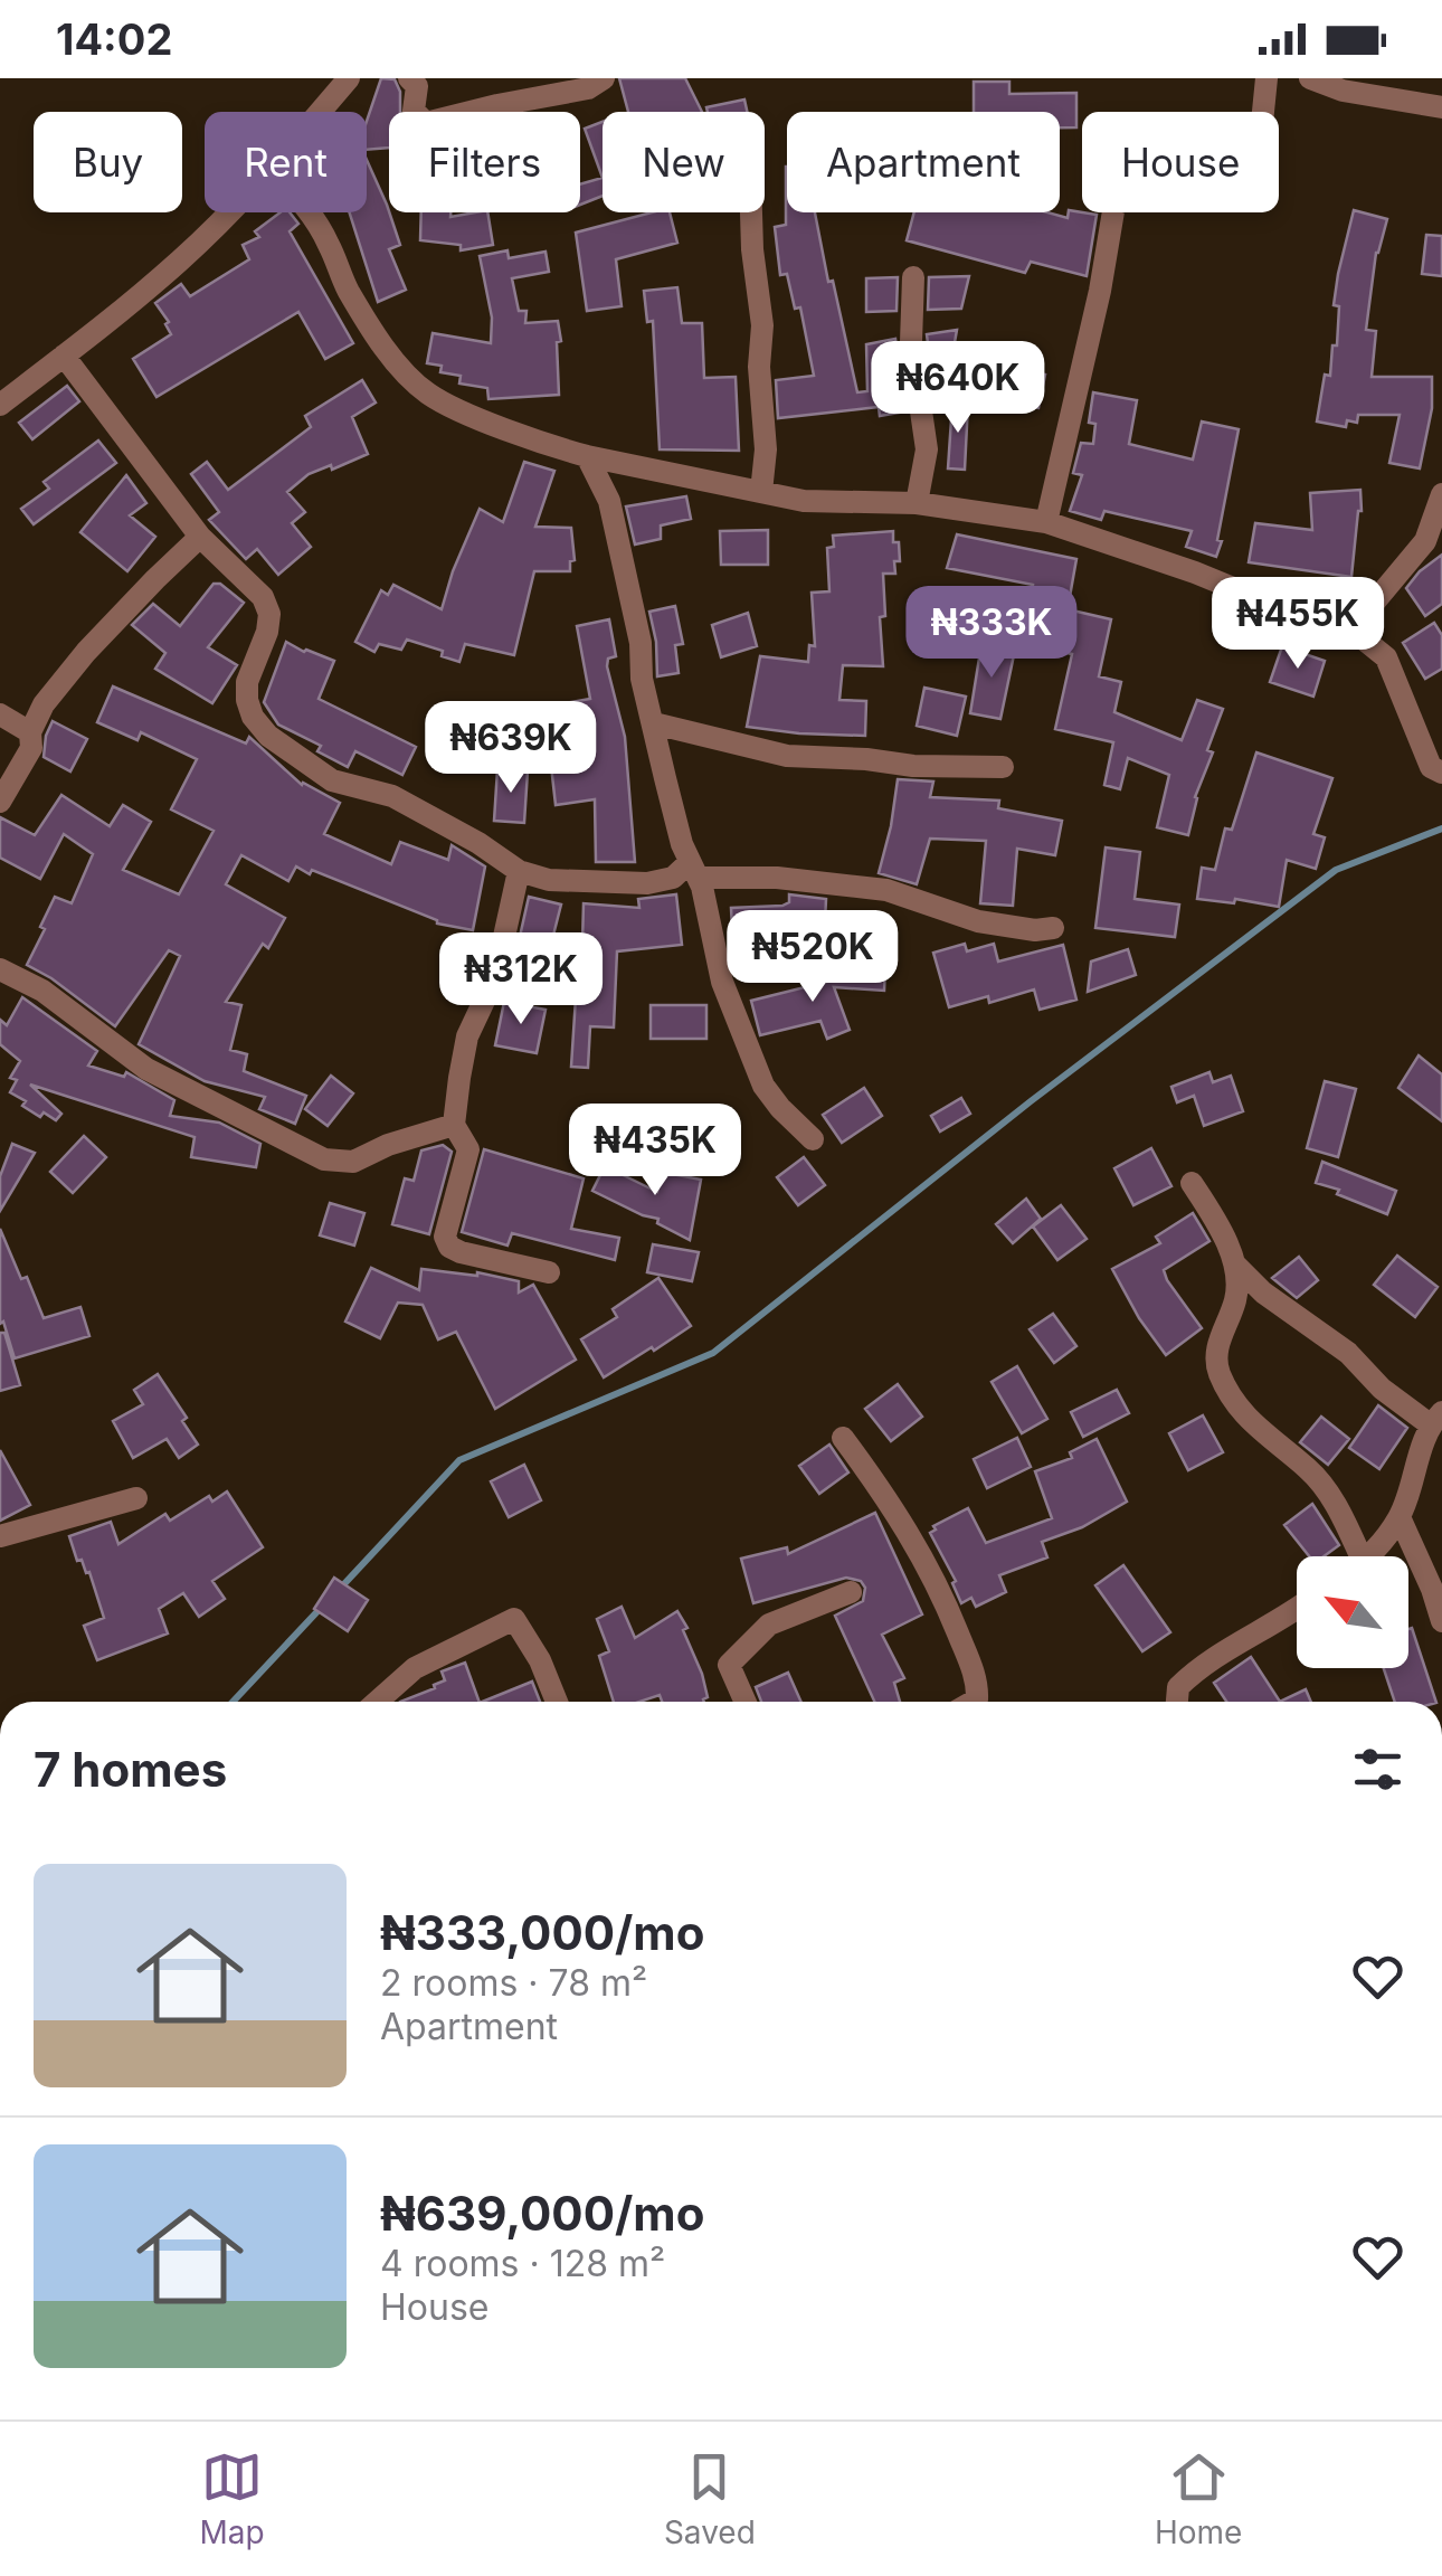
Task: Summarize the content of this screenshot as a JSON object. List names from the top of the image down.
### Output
{
  "north": "top left",
  "page": {
    "status": "14:02",
    "chip": [
      "Buy",
      "Rent",
      "Filters",
      "New",
      "Apartment",
      "House"
    ],
    "price": [
      "₦640K",
      "₦455K",
      "₦333K",
      "₦639K",
      "₦520K",
      "₦312K",
      "₦435K"
    ],
    "heading": "7 homes",
    "list": [
      {
        "name": "₦333,000/mo",
        "note": "2 rooms · 78 m² · Apartment"
      },
      {
        "name": "₦639,000/mo",
        "note": "4 rooms · 128 m² · House"
      }
    ],
    "tabs": ["Map", "Saved", "Home"]
  }
}
